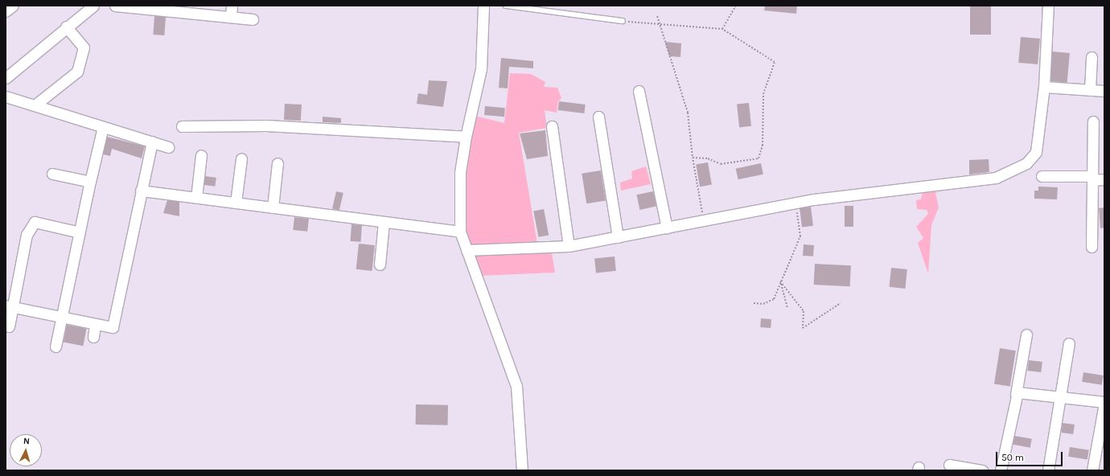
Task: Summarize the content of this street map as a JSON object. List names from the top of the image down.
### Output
{
  "scale_bar": "50 m",
  "north": "top"
}
